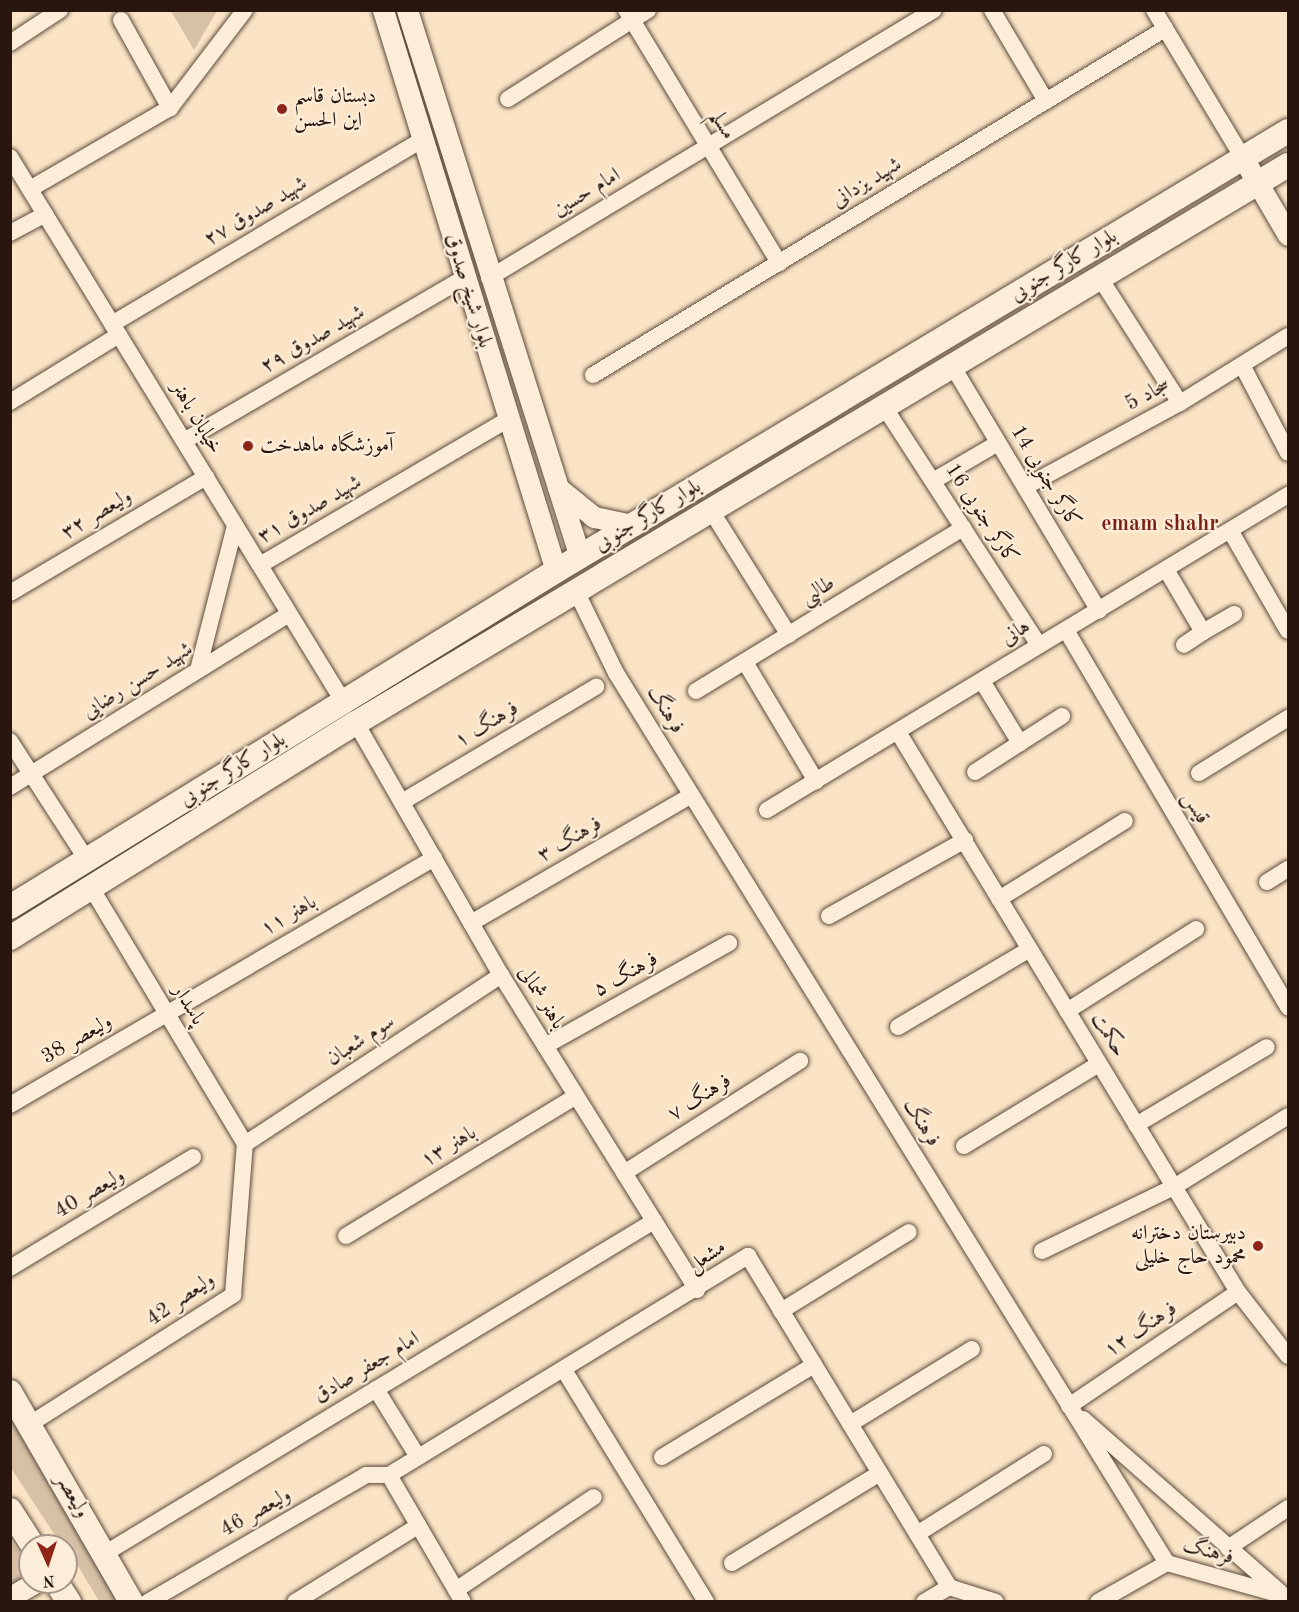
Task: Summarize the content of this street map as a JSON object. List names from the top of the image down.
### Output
{
  "streets": {
    "main road": ["بلوار کارگر جنوبی", "ولیعصر"],
    "street": [
      "مسلم",
      "شهید یزدانی",
      "امام حسین",
      "شهید صدوق ۲۷",
      "بلوار شیخ صدوق",
      "شهید صدوق ۲۹",
      "سجاد 5",
      "خیابان باهنر",
      "کارگر جنوبی 14",
      "شهید صدوق ۳۱",
      "کارگر جنوبی 16",
      "ولیعصر ۳۲",
      "طالبی",
      "هانی",
      "شهید حسن رضایی",
      "فرهنگ",
      "فرهنگ ۱",
      "قیس",
      "فرهنگ ۳",
      "باهنر ۱۱",
      "فرهنگ ۵",
      "باهنر شمالی",
      "پاسدار",
      "حکمت",
      "ولیعصر 38",
      "سوم شعبان",
      "فرهنگ ۷",
      "باهنر ۱۳",
      "ولیعصر 40",
      "مشعل",
      "ولیعصر 42",
      "فرهنگ ۱۲",
      "امام جعفر صادق",
      "ولیعصر 46"
    ]
  },
  "crossings": [
    ["مسلم", "شهید یزدانی"],
    ["مسلم", "امام حسین"],
    ["امام حسین", "بلوار شیخ صدوق"],
    ["شهید صدوق ۲۷", "بلوار شیخ صدوق"],
    ["شهید صدوق ۲۷", "خیابان باهنر"],
    ["بلوار کارگر جنوبی", "بلوار شیخ صدوق"],
    ["بلوار کارگر جنوبی", "خیابان باهنر"],
    ["بلوار کارگر جنوبی", "کارگر جنوبی 14"],
    ["بلوار کارگر جنوبی", "کارگر جنوبی 16"],
    ["بلوار کارگر جنوبی", "فرهنگ"],
    ["بلوار کارگر جنوبی", "باهنر شمالی"],
    ["بلوار کارگر جنوبی", "پاسدار"],
    ["بلوار شیخ صدوق", "شهید صدوق ۲۹"],
    ["بلوار شیخ صدوق", "شهید صدوق ۳۱"],
    ["شهید صدوق ۲۹", "خیابان باهنر"],
    ["سجاد 5", "کارگر جنوبی 14"],
    ["خیابان باهنر", "شهید صدوق ۳۱"],
    ["خیابان باهنر", "ولیعصر ۳۲"],
    ["خیابان باهنر", "شهید حسن رضایی"],
    ["کارگر جنوبی 14", "هانی"],
    ["کارگر جنوبی 16", "طالبی"],
    ["کارگر جنوبی 16", "هانی"],
    ["هانی", "قیس"],
    ["هانی", "حکمت"],
    ["فرهنگ", "فرهنگ ۳"],
    ["فرهنگ", "فرهنگ ۱۲"],
    ["فرهنگ ۱", "باهنر شمالی"],
    ["فرهنگ ۳", "باهنر شمالی"],
    ["باهنر ۱۱", "باهنر شمالی"],
    ["باهنر ۱۱", "پاسدار"],
    ["باهنر ۱۱", "ولیعصر 38"],
    ["فرهنگ ۵", "باهنر شمالی"],
    ["باهنر شمالی", "سوم شعبان"],
    ["باهنر شمالی", "فرهنگ ۷"],
    ["باهنر شمالی", "باهنر ۱۳"],
    ["باهنر شمالی", "مشعل"],
    ["باهنر شمالی", "امام جعفر صادق"],
    ["پاسدار", "ولیعصر 38"],
    ["پاسدار", "سوم شعبان"],
    ["پاسدار", "ولیعصر 42"],
    ["حکمت", "فرهنگ ۱۲"],
    ["سوم شعبان", "ولیعصر 42"],
    ["مشعل", "ولیعصر 46"],
    ["ولیعصر 42", "ولیعصر"],
    ["امام جعفر صادق", "ولیعصر"]
  ],
  "districts": ["emam shahr"],
  "places": ["دبستان قاسم این الحسن", "آموزشگاه ماهدخت", "دبيرستان دخترانه محمود حاج خلیلی"],
  "north": "bottom"
}
